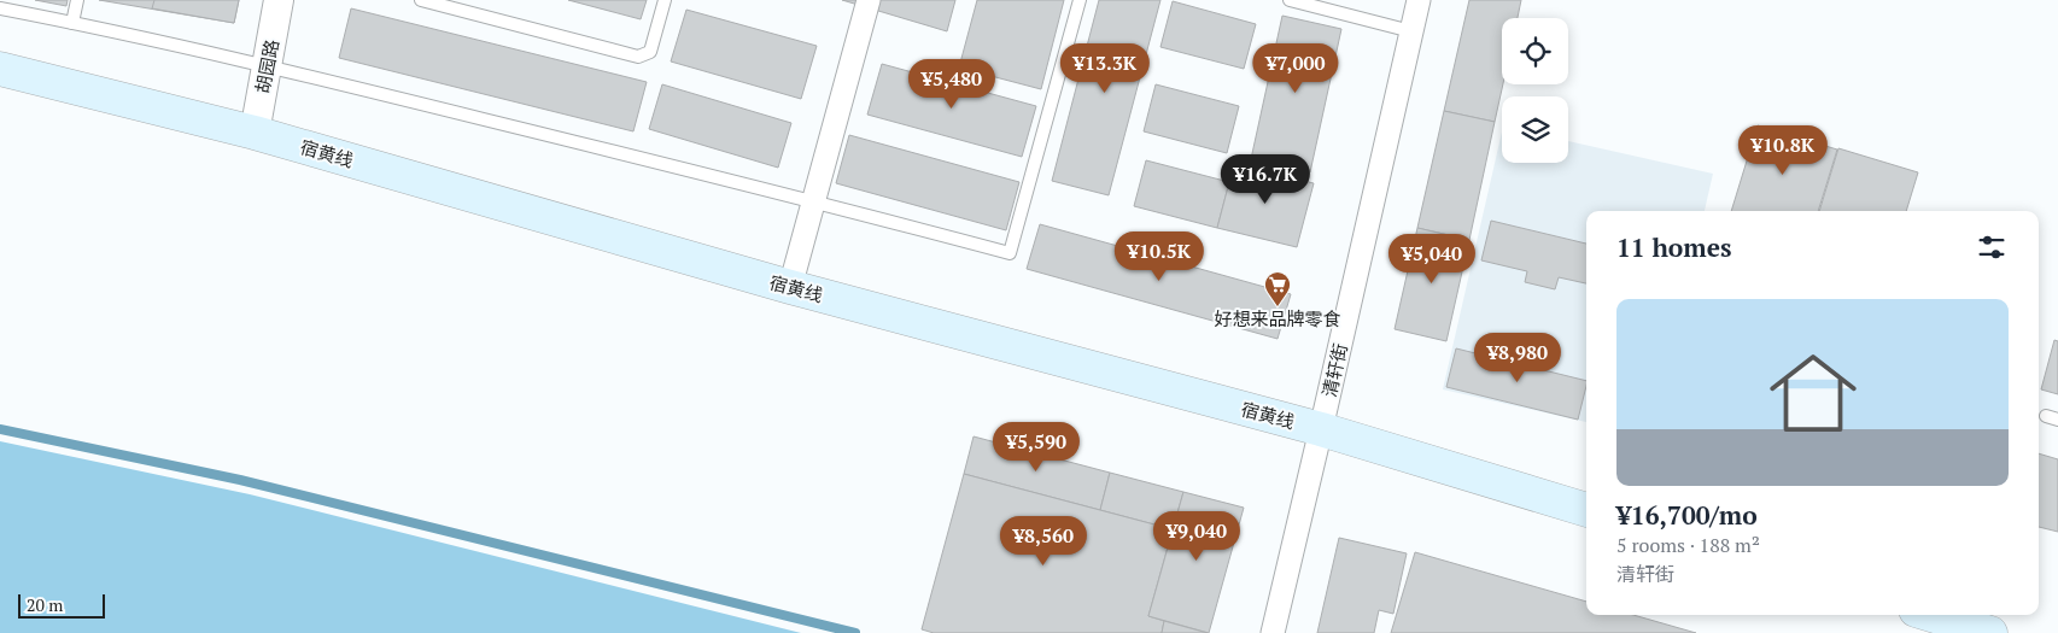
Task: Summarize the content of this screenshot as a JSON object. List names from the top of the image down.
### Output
{
  "streets": {
    "main road": ["宿黄线"],
    "street": ["胡园路", "清轩街"]
  },
  "crossings": [
    ["胡园路", "宿黄线"],
    ["宿黄线", "清轩街"]
  ],
  "places": {
    "supermarket": ["好想来品牌零食"]
  },
  "scale_bar": "20 m",
  "page": {
    "price": [
      "¥13.3K",
      "¥7,000",
      "¥5,480",
      "¥10.8K",
      "¥16.7K",
      "¥10.5K",
      "¥5,040",
      "¥8,980",
      "¥5,590",
      "¥9,040",
      "¥8,560"
    ],
    "heading": "11 homes",
    "list": [
      {
        "name": "¥16,700/mo",
        "note": "5 rooms · 188 m² · 清轩街"
      }
    ],
    "scale": "20 m"
  }
}
